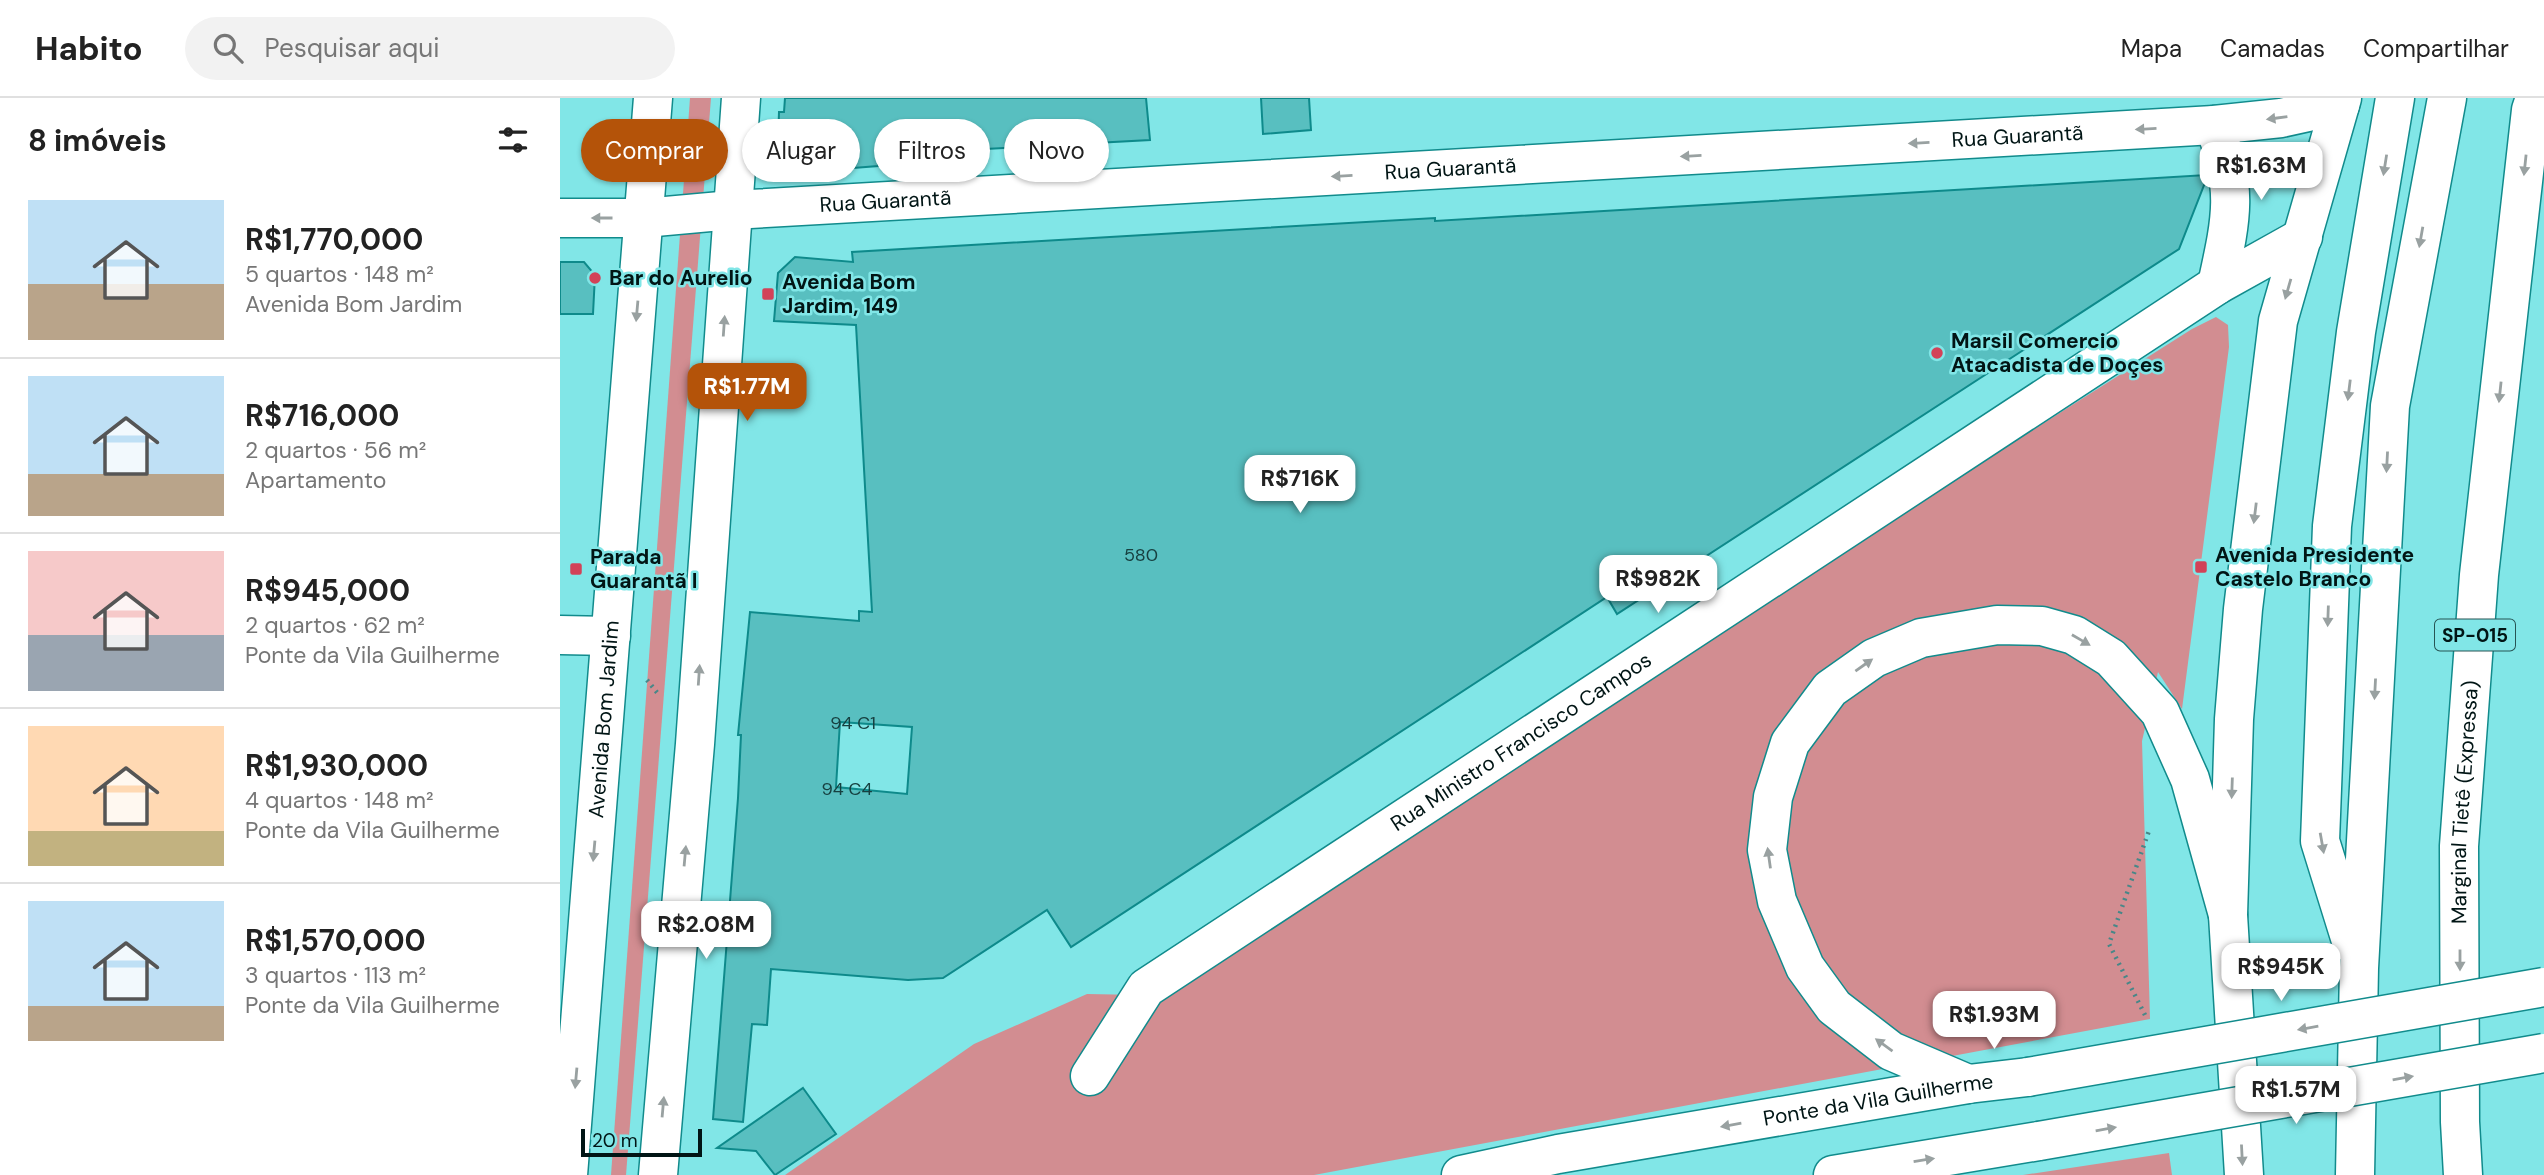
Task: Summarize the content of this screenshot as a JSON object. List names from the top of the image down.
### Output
{
  "streets": {
    "main road": [
      "Rua Guarantã",
      "SP-015",
      "Avenida Bom Jardim",
      "Rua Ministro Francisco Campos",
      "Marginal Tietê (Expressa)",
      "Ponte da Vila Guilherme"
    ]
  },
  "crossings": [
    ["Rua Guarantã", "Avenida Bom Jardim"]
  ],
  "one_way": ["Rua Guarantã"],
  "places": {
    "other": ["Bar do Aurelio", "Marsil Comercio Atacadista de Doçes"],
    "transit": ["Avenida Bom Jardim, 149", "Avenida Presidente Castelo Branco", "Parada Guarantã I"]
  },
  "house_numbers": ["580", "94 C1", "94 C4"],
  "scale_bar": "20 m",
  "page": {
    "header": "Habito",
    "search": "Pesquisar aqui",
    "nav": ["Mapa", "Camadas", "Compartilhar"],
    "heading": "8 imóveis",
    "chip": [
      "Comprar",
      "Alugar",
      "Filtros",
      "Novo"
    ],
    "price": [
      "R$1.63M",
      "R$1.77M",
      "R$716K",
      "R$982K",
      "R$2.08M",
      "R$945K",
      "R$1.93M",
      "R$1.57M"
    ],
    "list": [
      {
        "name": "R$1,770,000",
        "note": "5 quartos · 148 m² · Avenida Bom Jardim"
      },
      {
        "name": "R$716,000",
        "note": "2 quartos · 56 m² · Apartamento"
      },
      {
        "name": "R$945,000",
        "note": "2 quartos · 62 m² · Ponte da Vila Guilherme"
      },
      {
        "name": "R$1,930,000",
        "note": "4 quartos · 148 m² · Ponte da Vila Guilherme"
      },
      {
        "name": "R$1,570,000",
        "note": "3 quartos · 113 m² · Ponte da Vila Guilherme"
      }
    ],
    "scale": "20 m"
  }
}
